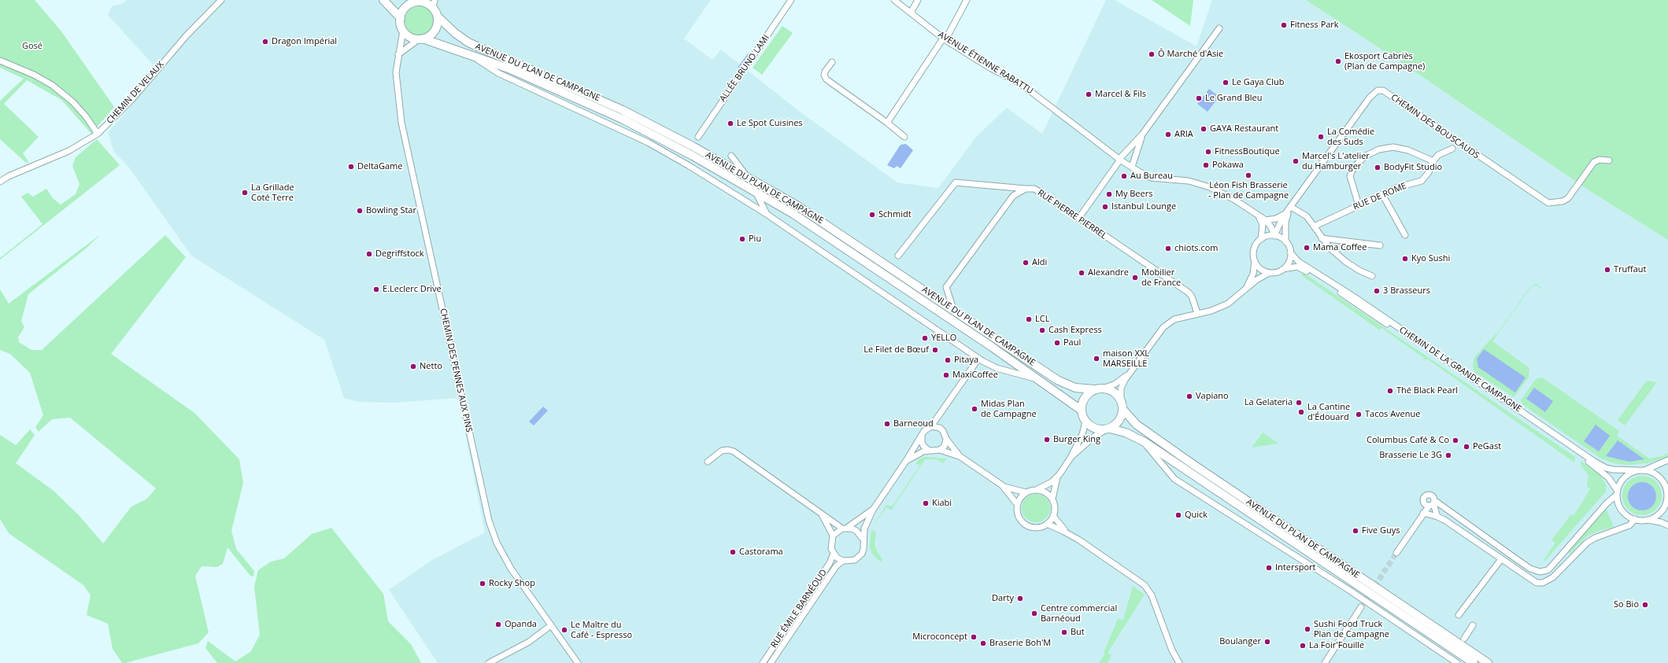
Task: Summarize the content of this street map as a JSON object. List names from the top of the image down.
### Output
{
  "streets": {
    "main road": ["AVENUE DU PLAN DE CAMPAGNE"],
    "street": [
      "AVENUE ÉTIENNE RABATTU",
      "ALLÉE BRUNO LAMI",
      "CHEMIN DE VELAUX",
      "CHEMIN DES BOUSCAUDS",
      "RUE DE ROME",
      "RUE PIERRE PIERREL",
      "CHEMIN DE LA GRANDE CAMPAGNE",
      "CHEMIN DES PENNES AUX PINS",
      "RUE ÉMILE BARNÉOUD"
    ]
  },
  "crossings": [
    ["AVENUE ÉTIENNE RABATTU", "CHEMIN DES BOUSCAUDS"],
    ["AVENUE DU PLAN DE CAMPAGNE", "RUE PIERRE PIERREL"],
    ["AVENUE DU PLAN DE CAMPAGNE", "CHEMIN DES PENNES AUX PINS"],
    ["CHEMIN DES BOUSCAUDS", "CHEMIN DE LA GRANDE CAMPAGNE"]
  ],
  "parks": ["Gosé"],
  "places": [
    "Fitness Park",
    "Dragon Impérial",
    "Ô Marché d'Asie",
    "Ekosport Cabriès (Plan de Campagne)",
    "Le Gaya Club",
    "Marcel & Fils",
    "Le Grand Bleu",
    "Le Spot Cuisines",
    "GAYA Restaurant",
    "ARIA",
    "La Comédie des Suds",
    "FitnessBoutique",
    "Marcel's L'atelier du Hamburger",
    "Pokawa",
    "DeltaGame",
    "BodyFit Studio",
    "Léon Fish Brasserie - Plan de Campagne",
    "Au Bureau",
    "La Grillade Coté Terre",
    "My Beers",
    "Istanbul Lounge",
    "Bowling Star",
    "Schmidt",
    "Piu",
    "Mama Coffee",
    "chiots.com",
    "Degriffstock",
    "Kyo Sushi",
    "Aldi",
    "Truffaut",
    "Alexandre",
    "Mobilier de France",
    "E.Leclerc Drive",
    "3 Brasseurs",
    "LCL",
    "Cash Express",
    "YELLO",
    "Paul",
    "Le Filet de Bœuf",
    "maison XXL MARSEILLE",
    "Pitaya",
    "Netto",
    "MaxiCoffee",
    "Thé Black Pearl",
    "Vapiano",
    "La Gelateria",
    "Midas Plan de Campagne",
    "La Cantine d'Édouard",
    "Tacos Avenue",
    "Barneoud",
    "Burger King",
    "Columbus Café & Co",
    "PeGast",
    "Brasserie Le 3G",
    "Kiabi",
    "Quick",
    "Five Guys",
    "Castorama",
    "Intersport",
    "Rocky Shop",
    "Darty",
    "So Bio",
    "Centre commercial Barnéoud",
    "Opanda",
    "Sushi Food Truck Plan de Campagne",
    "Le Maître du Café - Espresso",
    "But",
    "Microconcept",
    "Boulanger",
    "Braserie Boh'M",
    "La Foir'Fouille"
  ]
}
